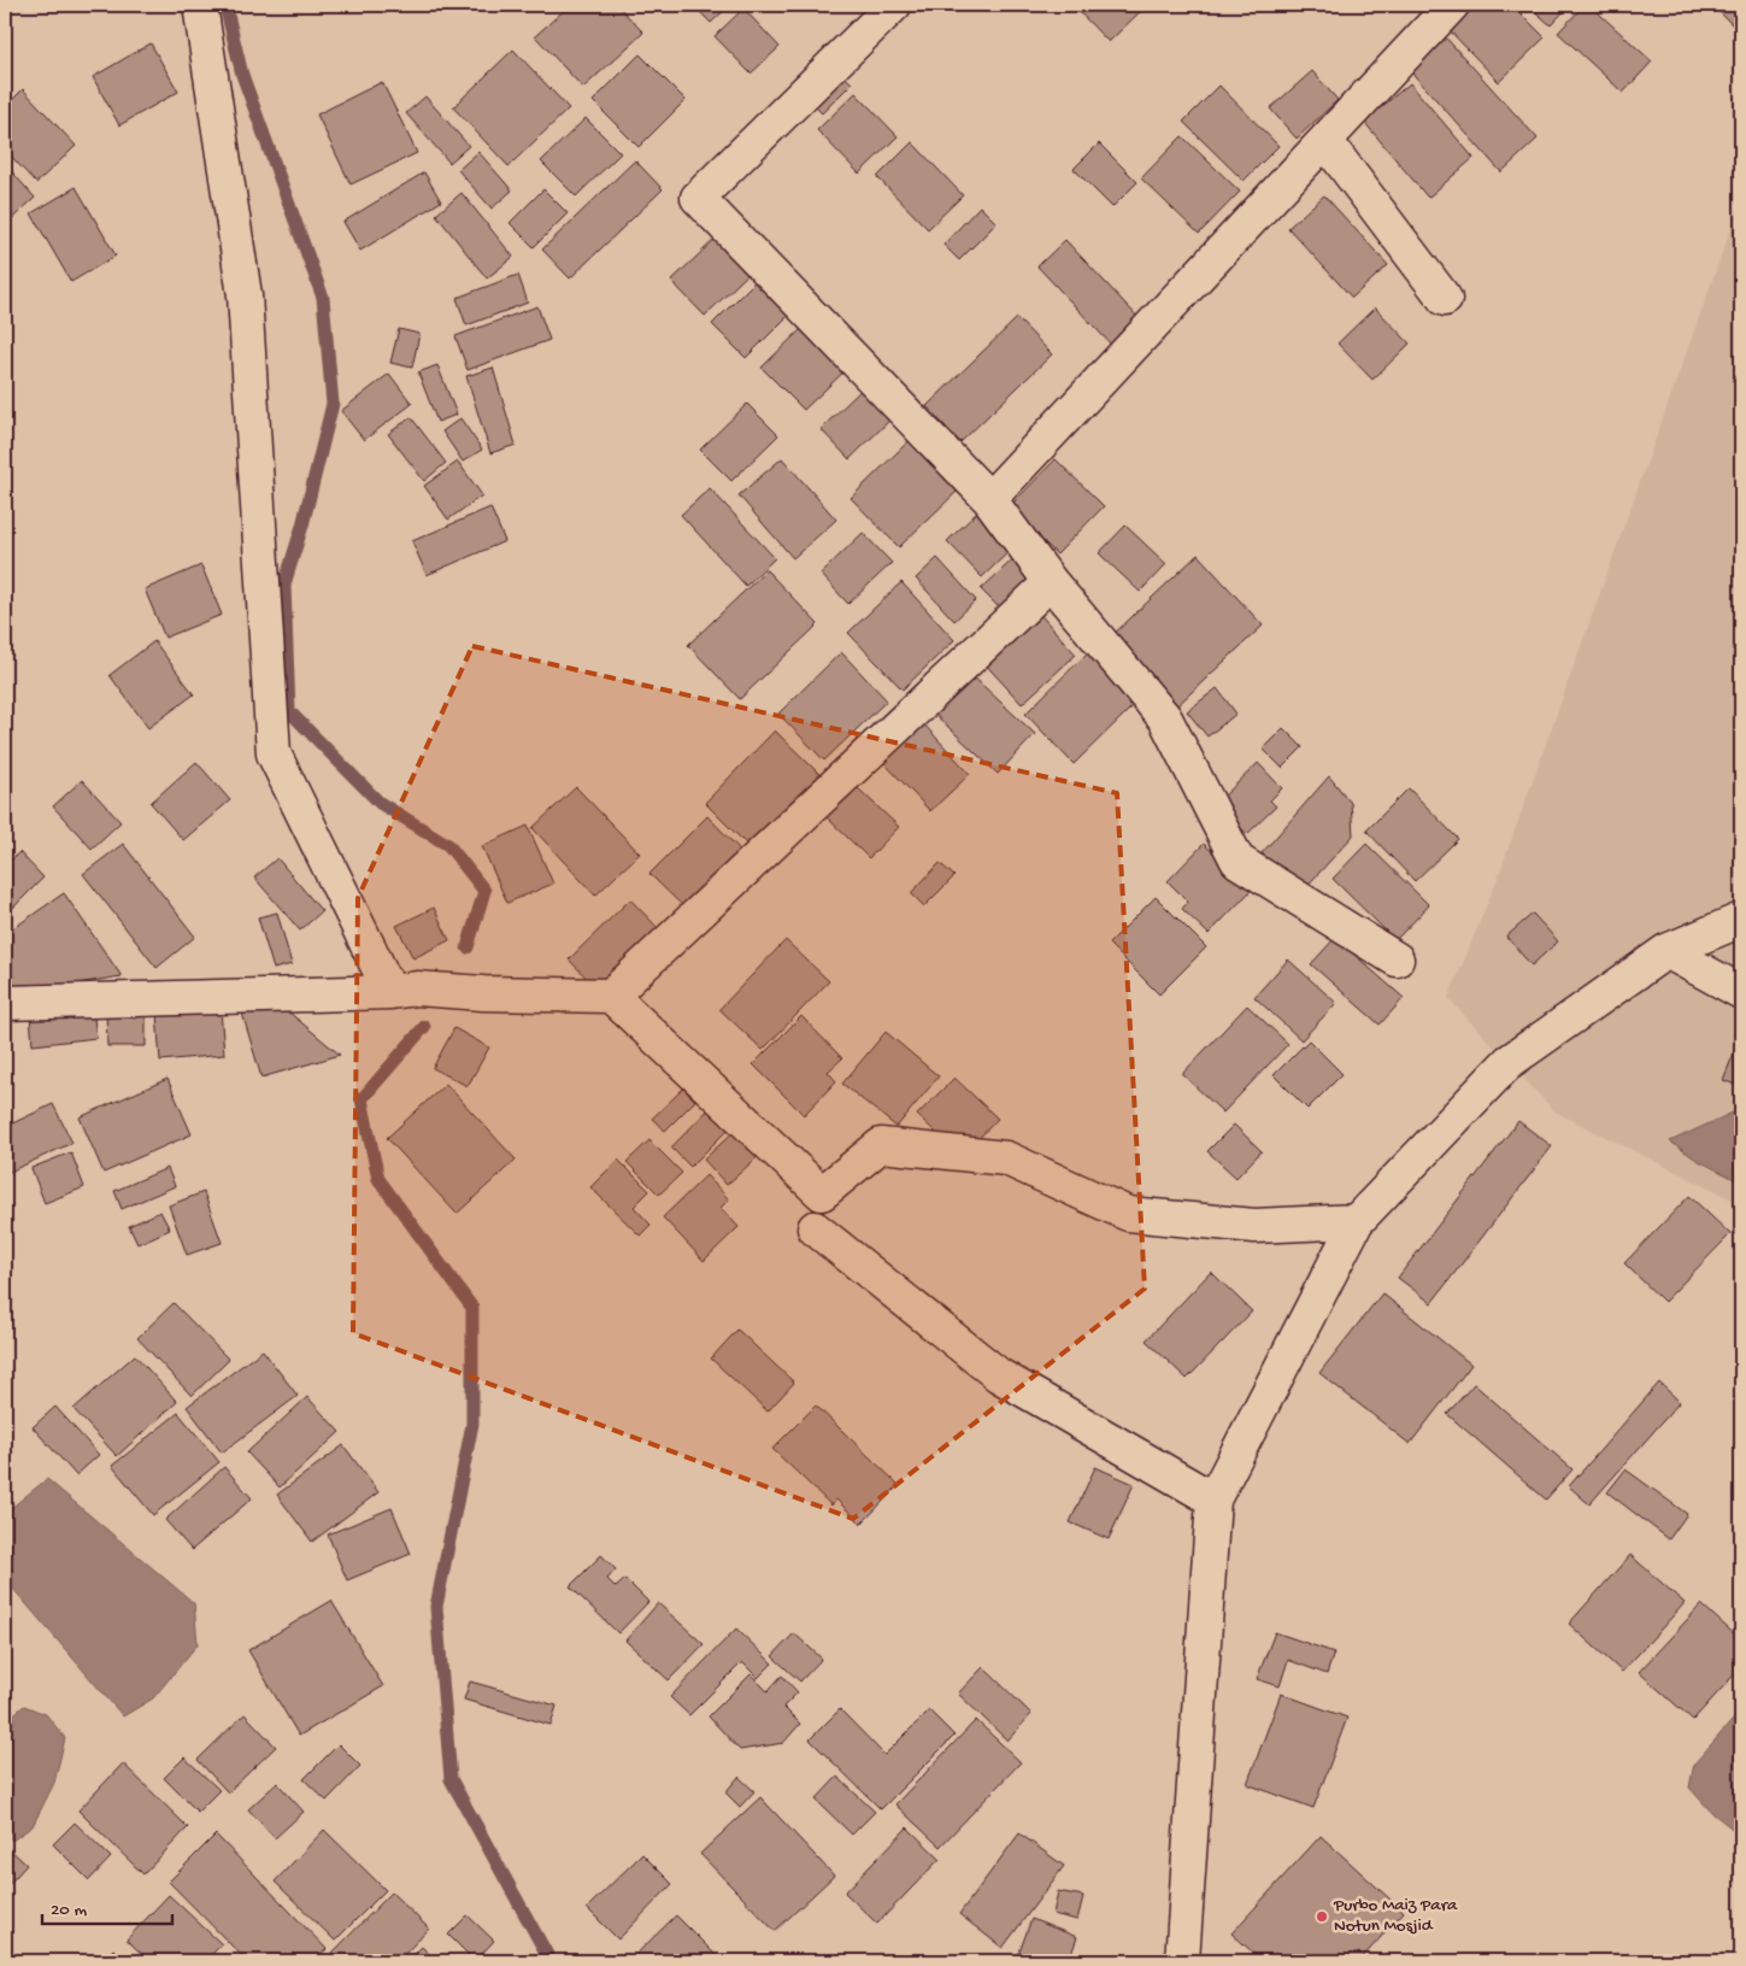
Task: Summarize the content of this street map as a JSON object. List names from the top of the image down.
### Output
{
  "places": ["Purbo Maiz Para Notun Mosjid"],
  "scale_bar": "20 m"
}
